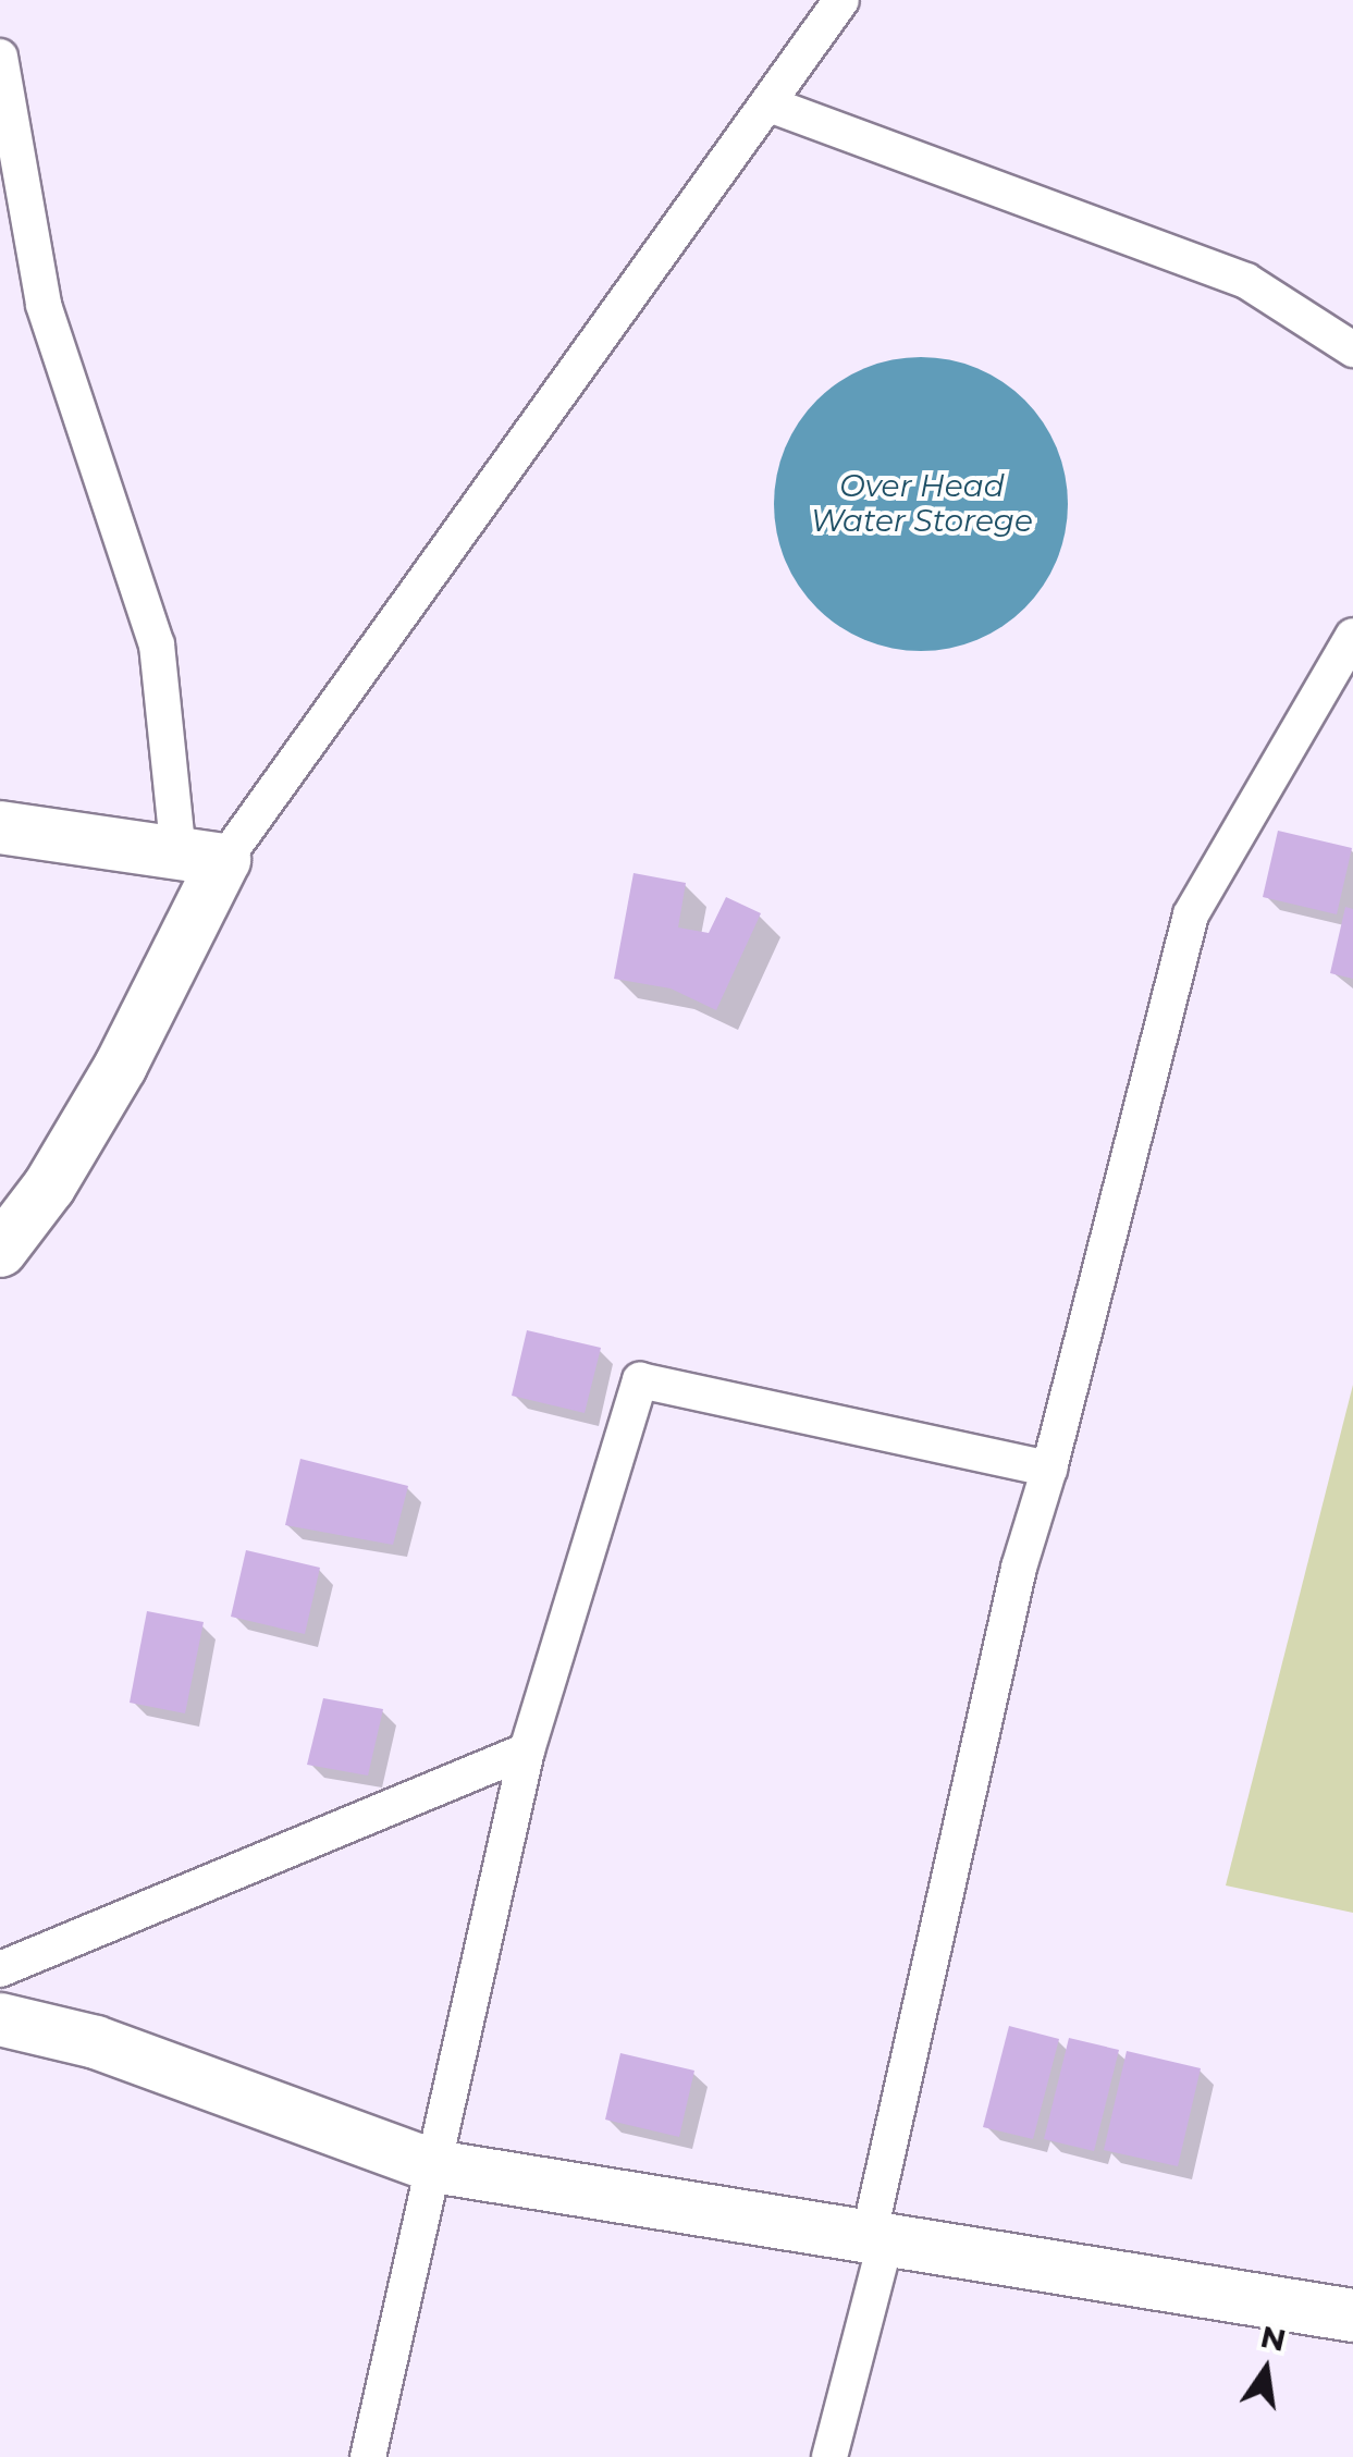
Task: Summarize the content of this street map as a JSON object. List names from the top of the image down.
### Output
{
  "water": ["Over Head Water Storege"],
  "north": "top"
}
